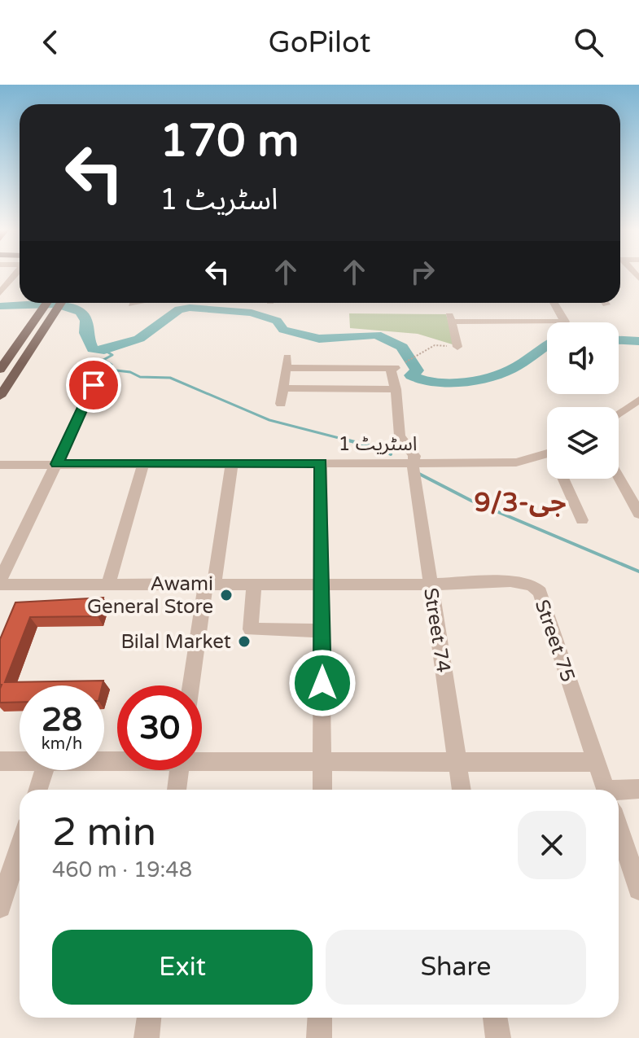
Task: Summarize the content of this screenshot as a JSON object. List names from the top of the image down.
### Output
{
  "streets": {
    "street": ["اسٹریٹ 1", "Street 74", "Street 75"]
  },
  "crossings": [
    ["اسٹریٹ 1", "Street 74"],
    ["Street 74", "Street 75"]
  ],
  "districts": ["جی-9/3"],
  "places": ["Awami General Store", "Bilal Market"],
  "page": {
    "header": "GoPilot",
    "turn": ["170 m", "اسٹریٹ 1"],
    "speed": "28 km/h",
    "limit": "30",
    "heading": ["2 min", "460 m · 19:48"],
    "buttons": ["Exit", "Share"]
  }
}
